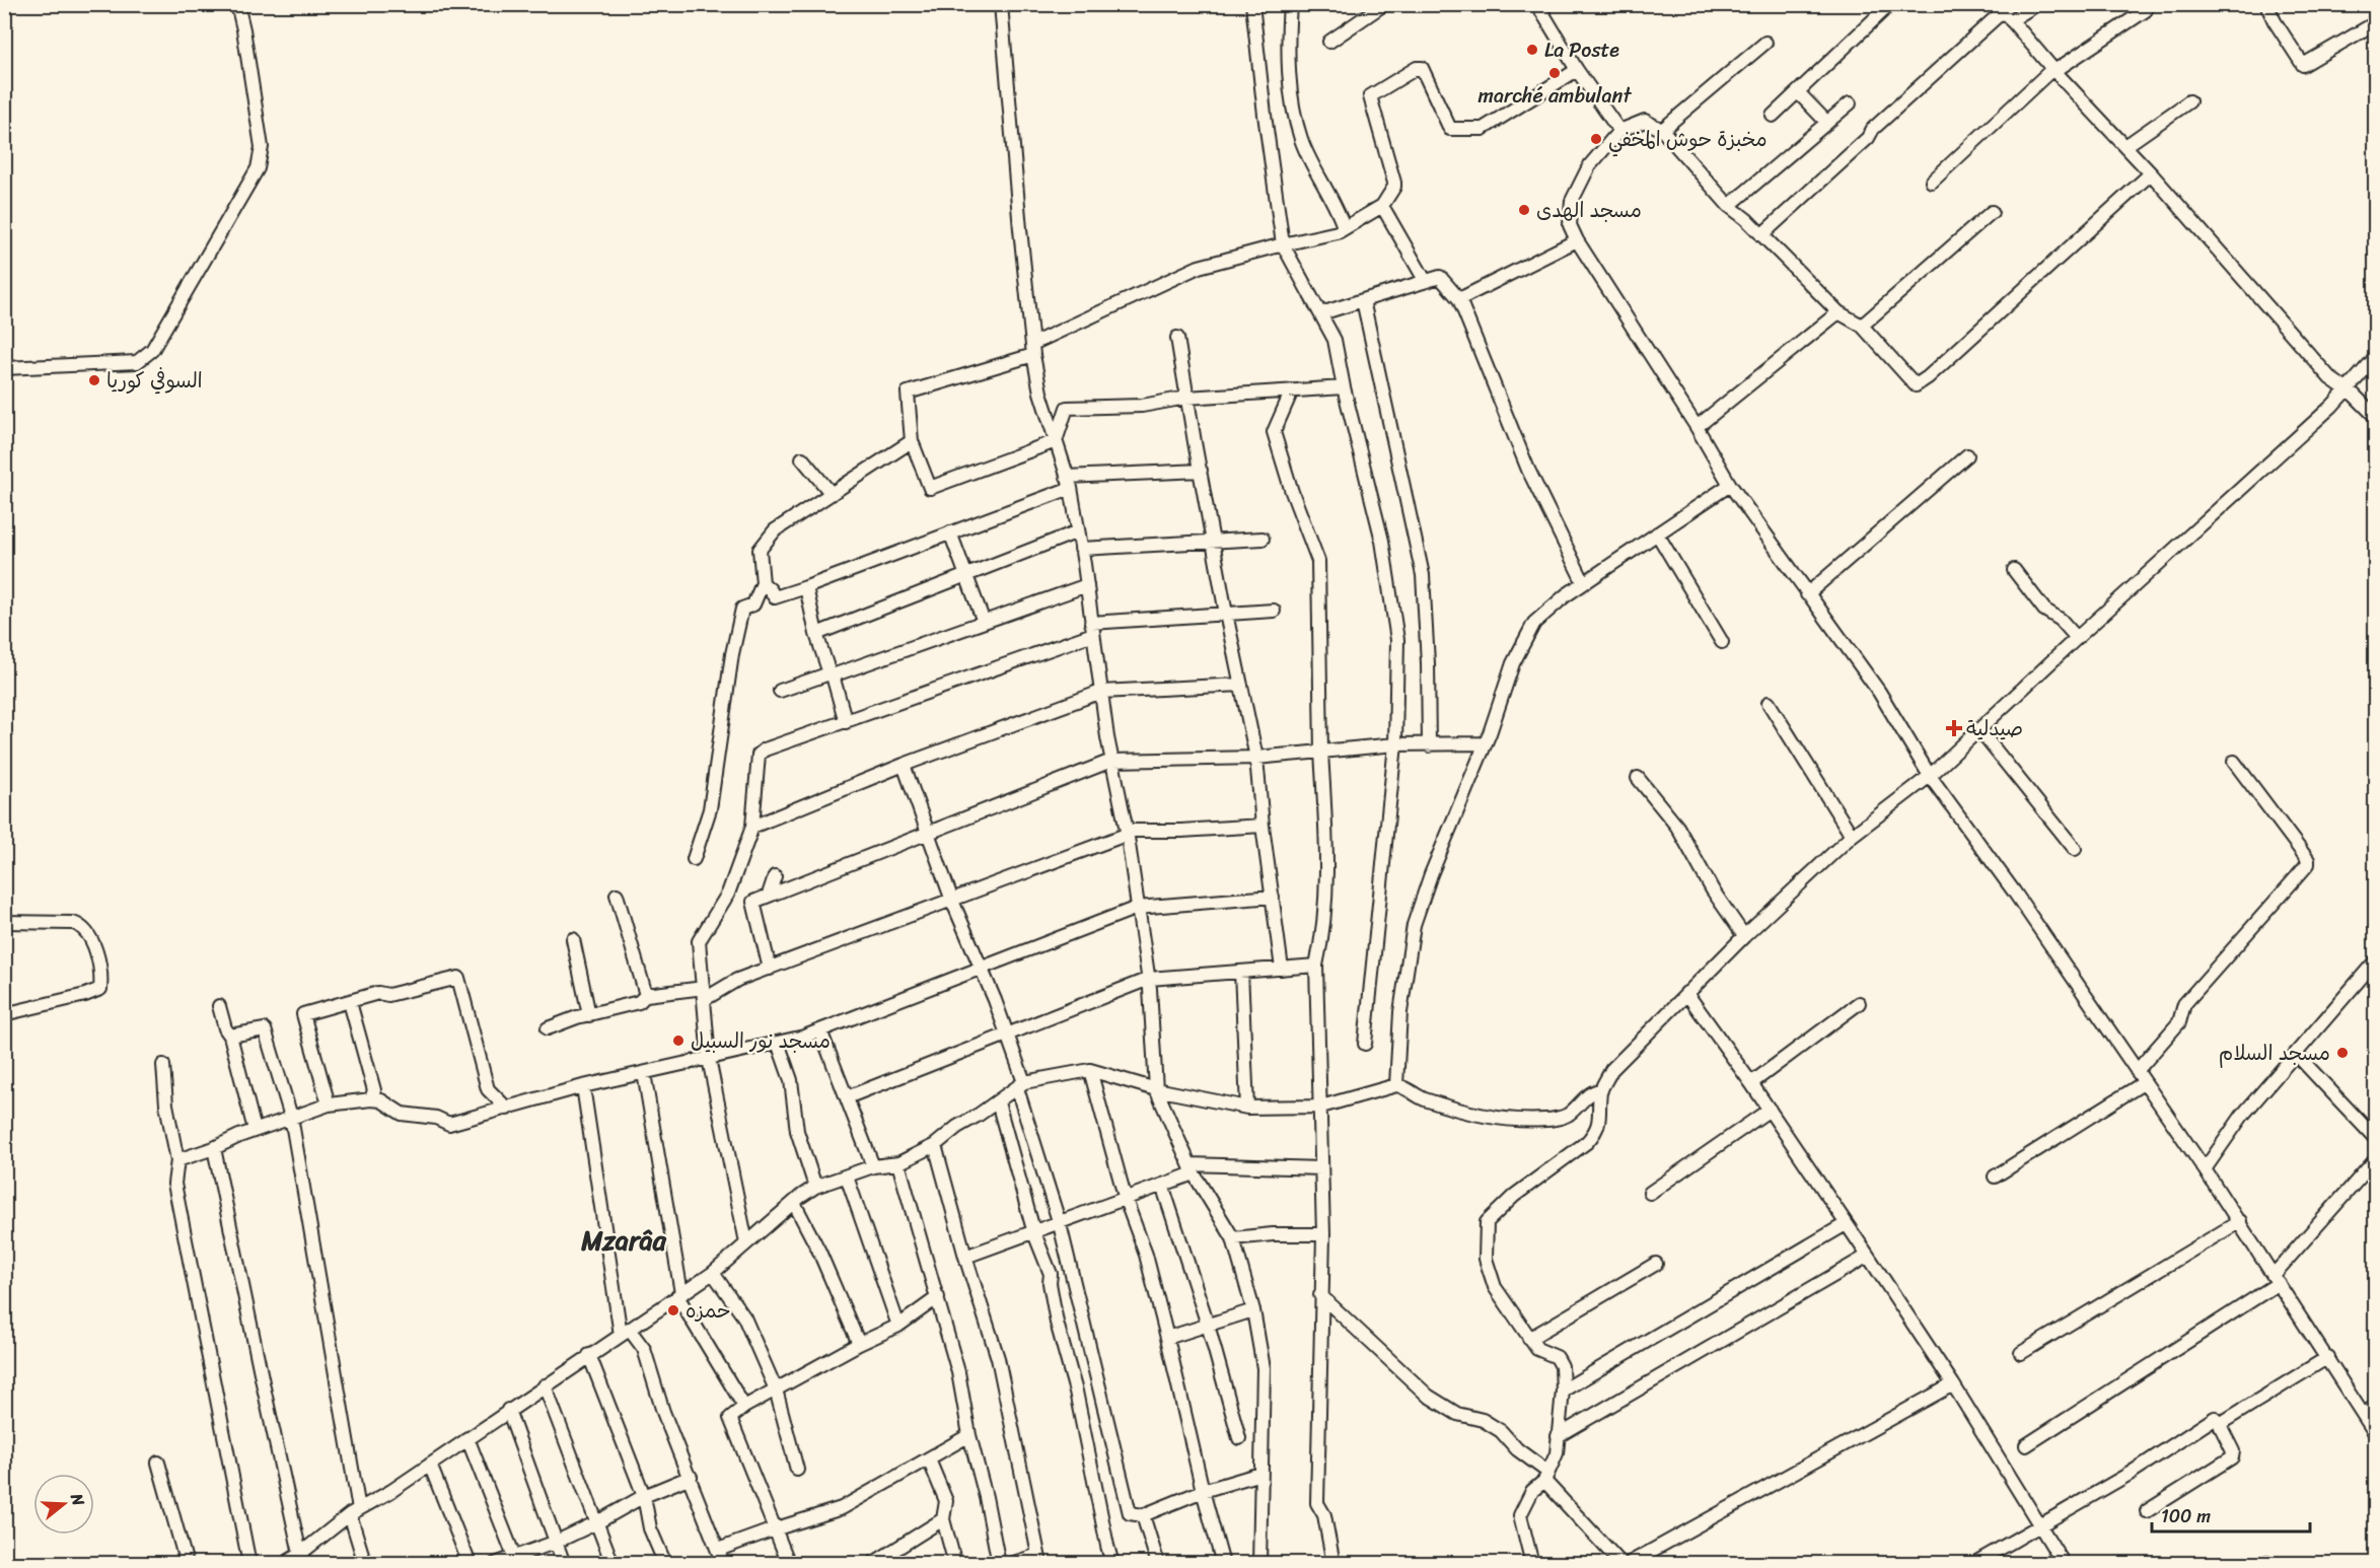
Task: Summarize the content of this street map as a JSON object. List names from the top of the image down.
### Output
{
  "districts": ["Mzarâa"],
  "places": {
    "other": [
      "La Poste",
      "marché ambulant",
      "مخبزة حوش المخفي",
      "مسجد الهدى",
      "السوفي كوريا",
      "مسجد نور السبيل",
      "مسجد السلام",
      "حمزه"
    ],
    "health": ["صيدلية"]
  },
  "scale_bar": "100 m",
  "north": "right"
}
